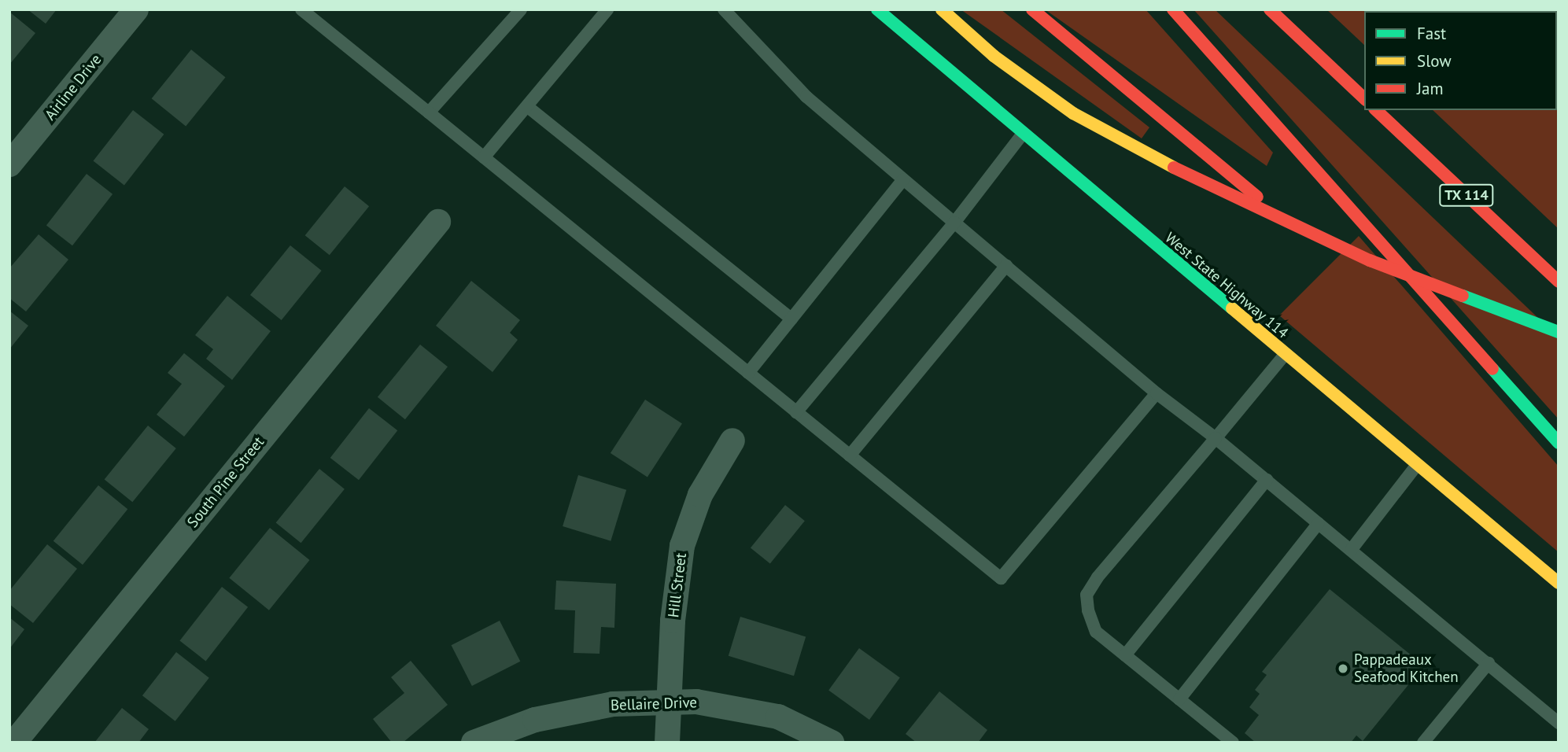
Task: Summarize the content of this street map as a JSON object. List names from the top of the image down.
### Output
{
  "streets": {
    "main road": ["TX 114", "West State Highway 114"],
    "street": [
      "Airline Drive",
      "South Pine Street",
      "Hill Street",
      "Bellaire Drive"
    ]
  },
  "crossings": [
    ["Hill Street", "Bellaire Drive"]
  ],
  "places": ["Pappadeaux Seafood Kitchen"],
  "legend": ["Fast", "Slow", "Jam"]
}
